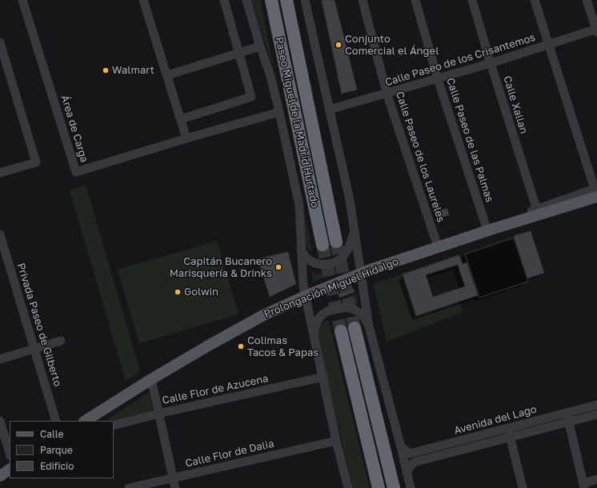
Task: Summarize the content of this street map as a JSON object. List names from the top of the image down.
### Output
{
  "streets": {
    "highway": ["Paseo Miguel de la Madrid Hurtado"],
    "main road": ["Prolongación Miguel Hidalgo"],
    "street": [
      "Calle Paseo de los Crisantemos",
      "Calle Xallan",
      "Área de Carga",
      "Calle Paseo de las Palmas",
      "Calle Paseo de los Laureles",
      "Privada Paseo de Gilberto",
      "Calle Flor de Azucena",
      "Avenida del Lago",
      "Calle Flor de Dalia"
    ]
  },
  "crossings": [
    ["Calle Paseo de los Crisantemos", "Calle Xallan"],
    ["Calle Paseo de los Crisantemos", "Calle Paseo de las Palmas"],
    ["Calle Paseo de los Crisantemos", "Calle Paseo de los Laureles"],
    ["Calle Xallan", "Prolongación Miguel Hidalgo"],
    ["Calle Paseo de las Palmas", "Prolongación Miguel Hidalgo"],
    ["Calle Paseo de los Laureles", "Prolongación Miguel Hidalgo"]
  ],
  "places": [
    "Conjunto Comercial el Ángel",
    "Walmart",
    "Capitán Bucanero Marisquería & Drinks",
    "Golwin",
    "Colimas Tacos & Papas"
  ],
  "legend": ["Calle", "Parque", "Edificio"]
}
